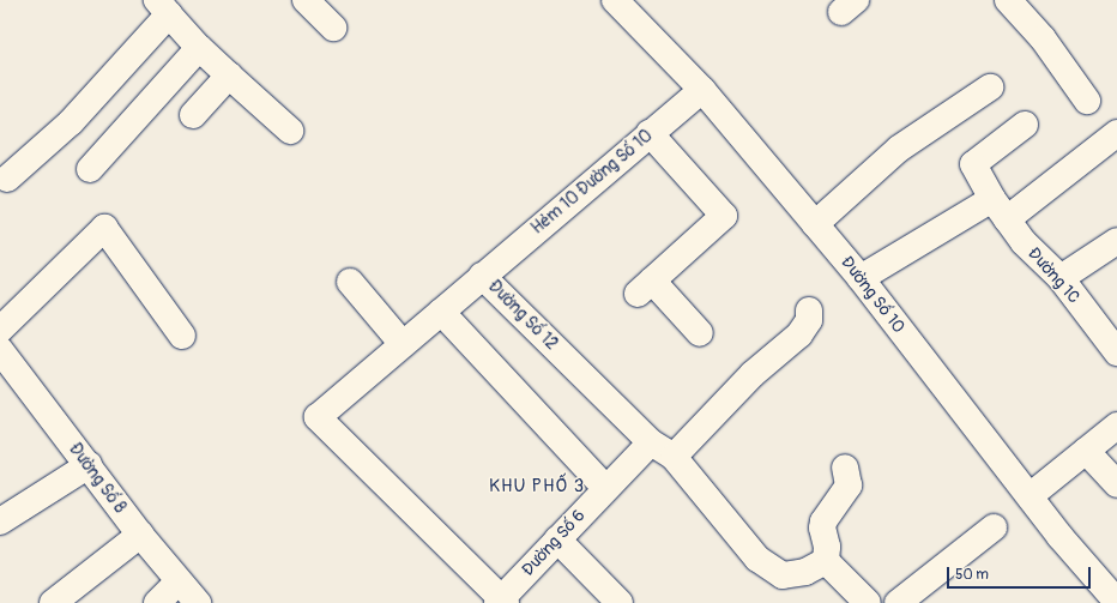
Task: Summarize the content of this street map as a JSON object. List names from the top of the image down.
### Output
{
  "streets": {
    "street": [
      "Hẻm 10 Đường Số 10",
      "Đường 1C",
      "Đường Số 10",
      "Đường Số 12",
      "Đường Số 8",
      "Đường Số 6"
    ]
  },
  "crossings": [
    ["Hẻm 10 Đường Số 10", "Đường Số 10"],
    ["Hẻm 10 Đường Số 10", "Đường Số 12"],
    ["Đường Số 12", "Đường Số 6"]
  ],
  "districts": ["KHU PHỐ 3"],
  "scale_bar": "50 m"
}
